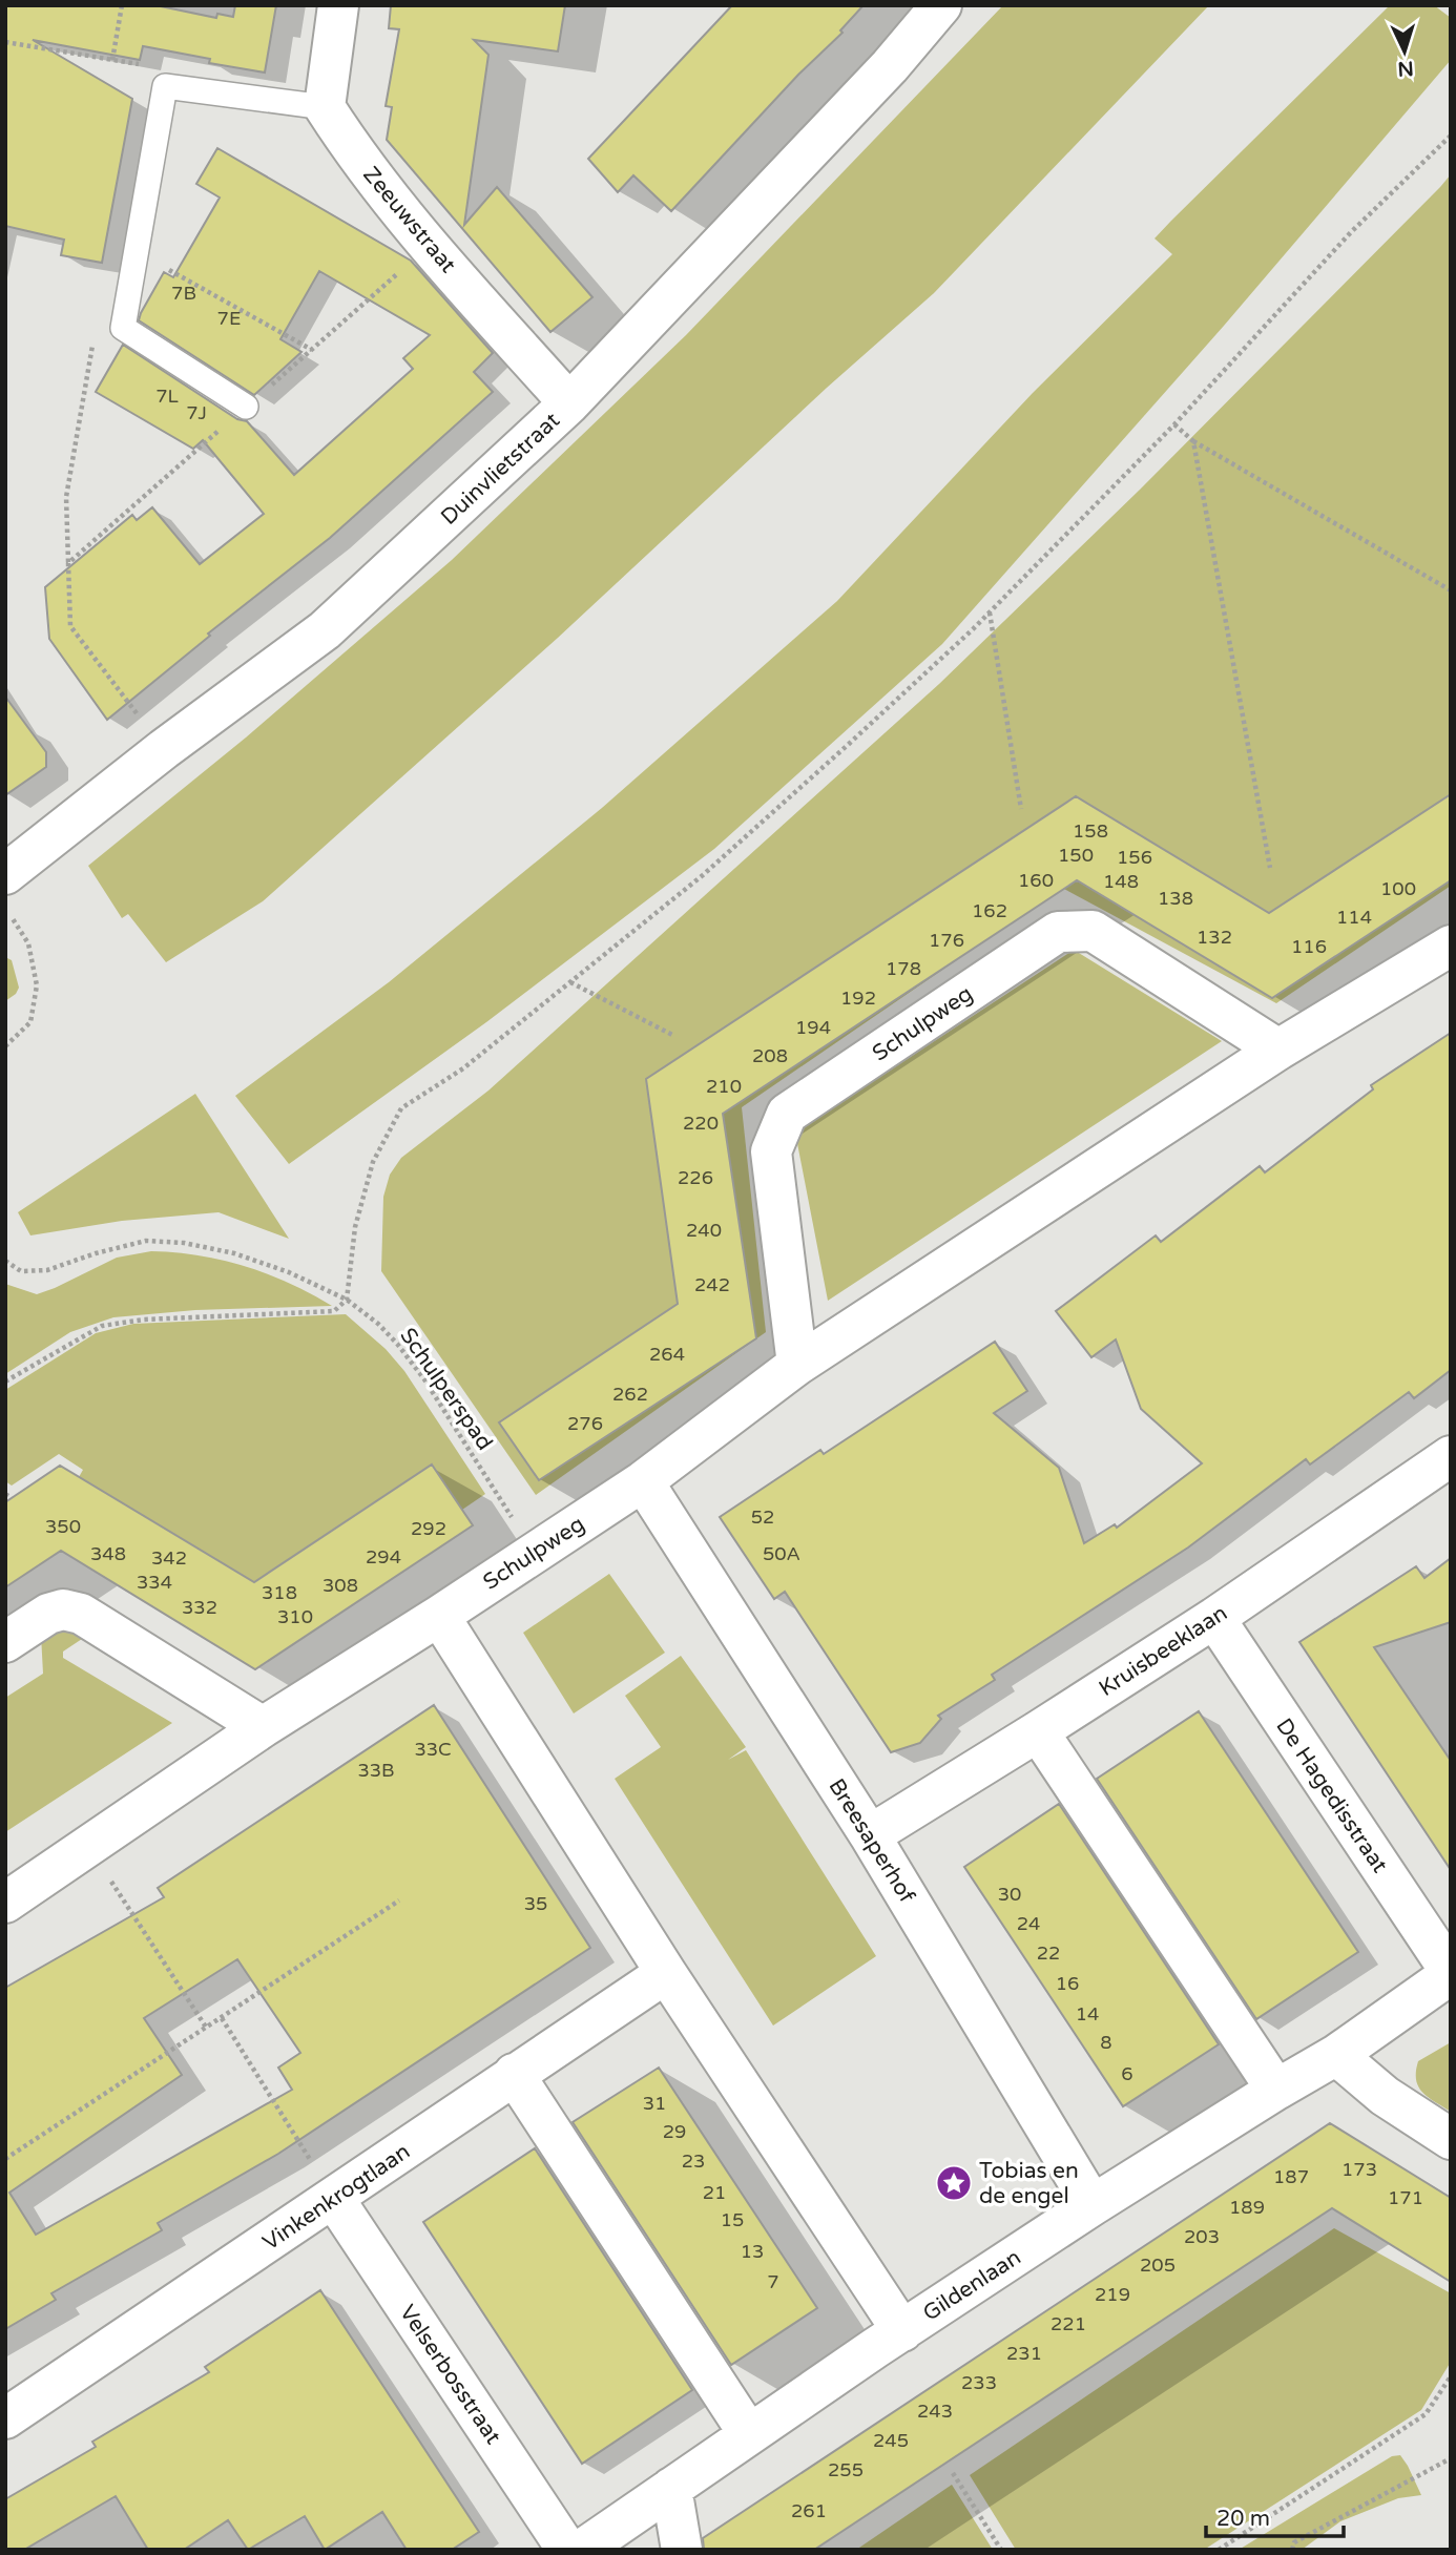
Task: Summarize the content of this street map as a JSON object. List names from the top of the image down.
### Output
{
  "streets": {
    "street": [
      "Zeeuwstraat",
      "Duinvlietstraat",
      "Schulpweg",
      "Kruisbeeklaan",
      "De Hagedisstraat",
      "Breesaperhof",
      "Vinkenkrogtlaan",
      "Gildenlaan",
      "Velserbosstraat"
    ],
    "path": ["Schulperspad"]
  },
  "crossings": [
    ["Zeeuwstraat", "Duinvlietstraat"],
    ["Schulpweg", "Schulperspad"],
    ["Schulpweg", "Breesaperhof"],
    ["Kruisbeeklaan", "De Hagedisstraat"],
    ["Kruisbeeklaan", "Breesaperhof"],
    ["De Hagedisstraat", "Gildenlaan"],
    ["Breesaperhof", "Gildenlaan"],
    ["Vinkenkrogtlaan", "Velserbosstraat"]
  ],
  "places": {
    "place": ["Tobias en de engel"]
  },
  "house_numbers": [
    "7B",
    "7E",
    "7L",
    "7J",
    "158",
    "150",
    "156",
    "160",
    "148",
    "100",
    "138",
    "162",
    "114",
    "132",
    "176",
    "116",
    "178",
    "192",
    "194",
    "208",
    "210",
    "220",
    "226",
    "240",
    "242",
    "264",
    "262",
    "276",
    "52",
    "350",
    "292",
    "348",
    "50A",
    "294",
    "342",
    "334",
    "308",
    "318",
    "332",
    "310",
    "33C",
    "33B",
    "30",
    "35",
    "24",
    "22",
    "16",
    "14",
    "8",
    "6",
    "31",
    "29",
    "23",
    "173",
    "187",
    "21",
    "171",
    "189",
    "15",
    "203",
    "13",
    "205",
    "7",
    "219",
    "221",
    "231",
    "233",
    "243",
    "245",
    "255",
    "261"
  ],
  "scale_bar": "20 m",
  "north": "bottom"
}
